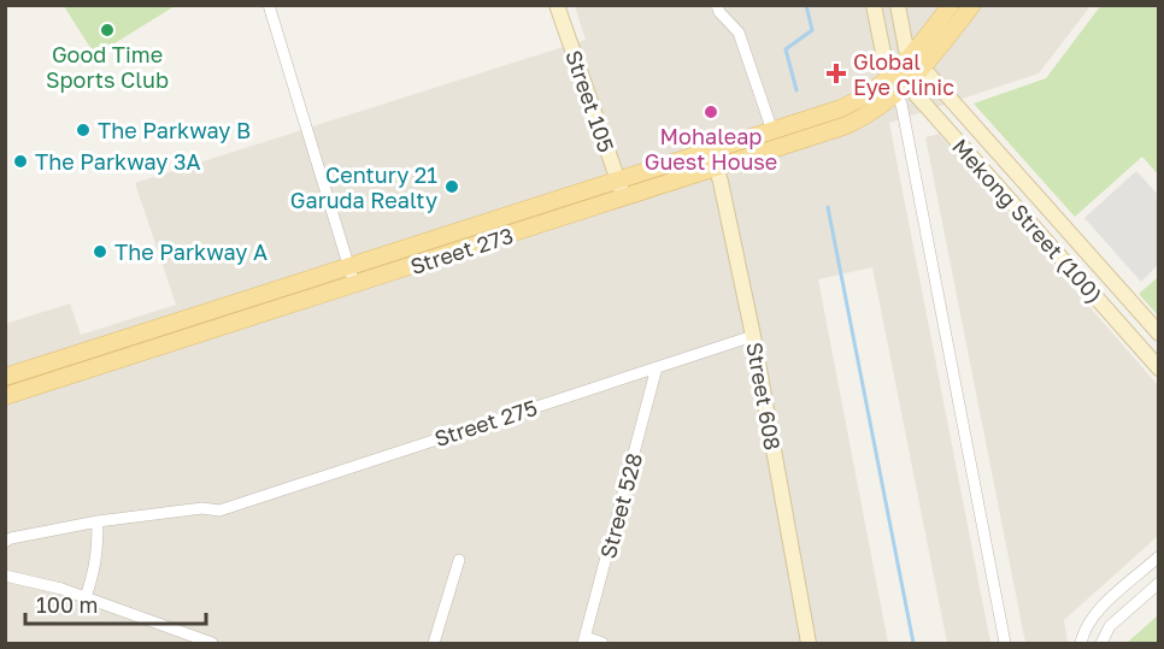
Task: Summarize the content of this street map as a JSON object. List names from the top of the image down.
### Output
{
  "streets": {
    "main road": ["Street 273"],
    "street": [
      "Street 105",
      "Mekong Street (100)",
      "Street 608",
      "Street 275",
      "Street 528"
    ]
  },
  "crossings": [
    ["Street 105", "Street 273"],
    ["Mekong Street (100)", "Street 273"],
    ["Street 273", "Street 608"],
    ["Street 608", "Street 275"],
    ["Street 275", "Street 528"]
  ],
  "places": {
    "other": [
      "Good Time Sports Club",
      "Mohaleap Guest House",
      "The Parkway B",
      "The Parkway 3A",
      "Century 21 Garuda Realty",
      "The Parkway A"
    ],
    "health": ["Global Eye Clinic"]
  },
  "scale_bar": "100 m"
}
